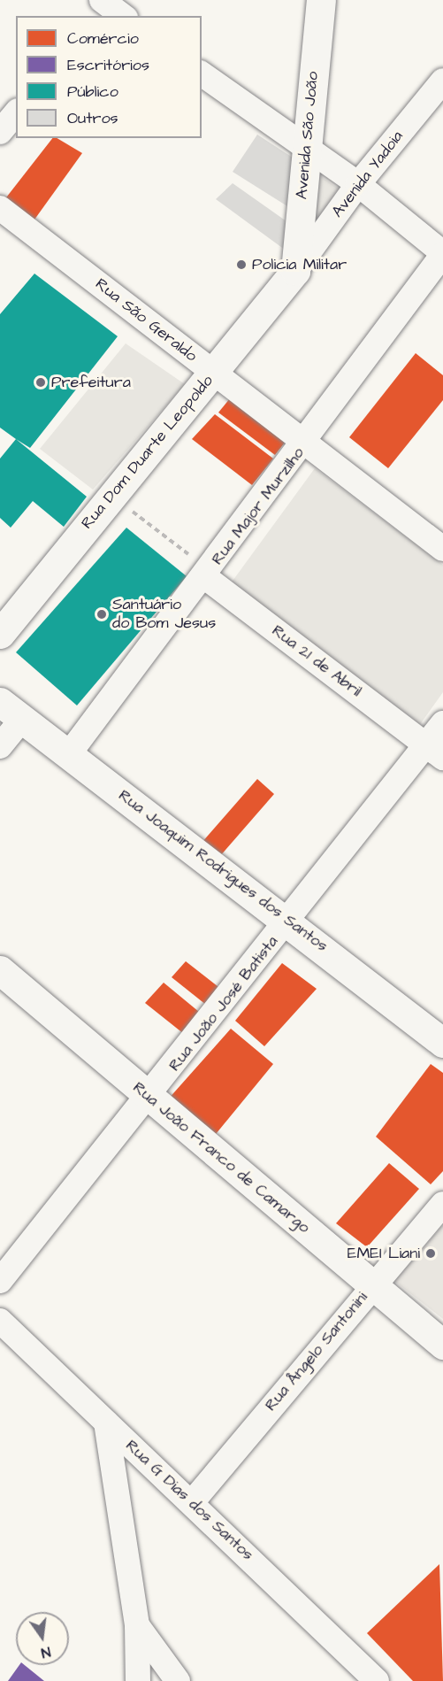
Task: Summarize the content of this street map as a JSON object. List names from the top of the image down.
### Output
{
  "streets": {
    "street": [
      "Avenida São João",
      "Avenida Yadoia",
      "Rua São Geraldo",
      "Rua Dom Duarte Leopoldo",
      "Rua Major Murzilho",
      "Rua 21 de Abril",
      "Rua Joaquim Rodrigues dos Santos",
      "Rua João José Batista",
      "Rua João Franco de Camargo",
      "Rua Ângelo Santonini",
      "Rua G Dias dos Santos"
    ]
  },
  "crossings": [
    ["Avenida São João", "Avenida Yadoia"],
    ["Avenida São João", "Rua Dom Duarte Leopoldo"],
    ["Avenida Yadoia", "Rua Dom Duarte Leopoldo"],
    ["Rua São Geraldo", "Rua Dom Duarte Leopoldo"],
    ["Rua São Geraldo", "Rua Major Murzilho"],
    ["Rua Major Murzilho", "Rua 21 de Abril"],
    ["Rua Major Murzilho", "Rua Joaquim Rodrigues dos Santos"],
    ["Rua 21 de Abril", "Rua João José Batista"],
    ["Rua Joaquim Rodrigues dos Santos", "Rua João José Batista"],
    ["Rua João José Batista", "Rua João Franco de Camargo"],
    ["Rua João Franco de Camargo", "Rua Ângelo Santonini"],
    ["Rua Ângelo Santonini", "Rua G Dias dos Santos"]
  ],
  "places": [
    "Policia Militar",
    "Prefeitura",
    "Santuário do Bom Jesus",
    "EMEI Liani"
  ],
  "legend": [
    "Comércio",
    "Escritórios",
    "Público",
    "Outros"
  ],
  "north": "bottom"
}
